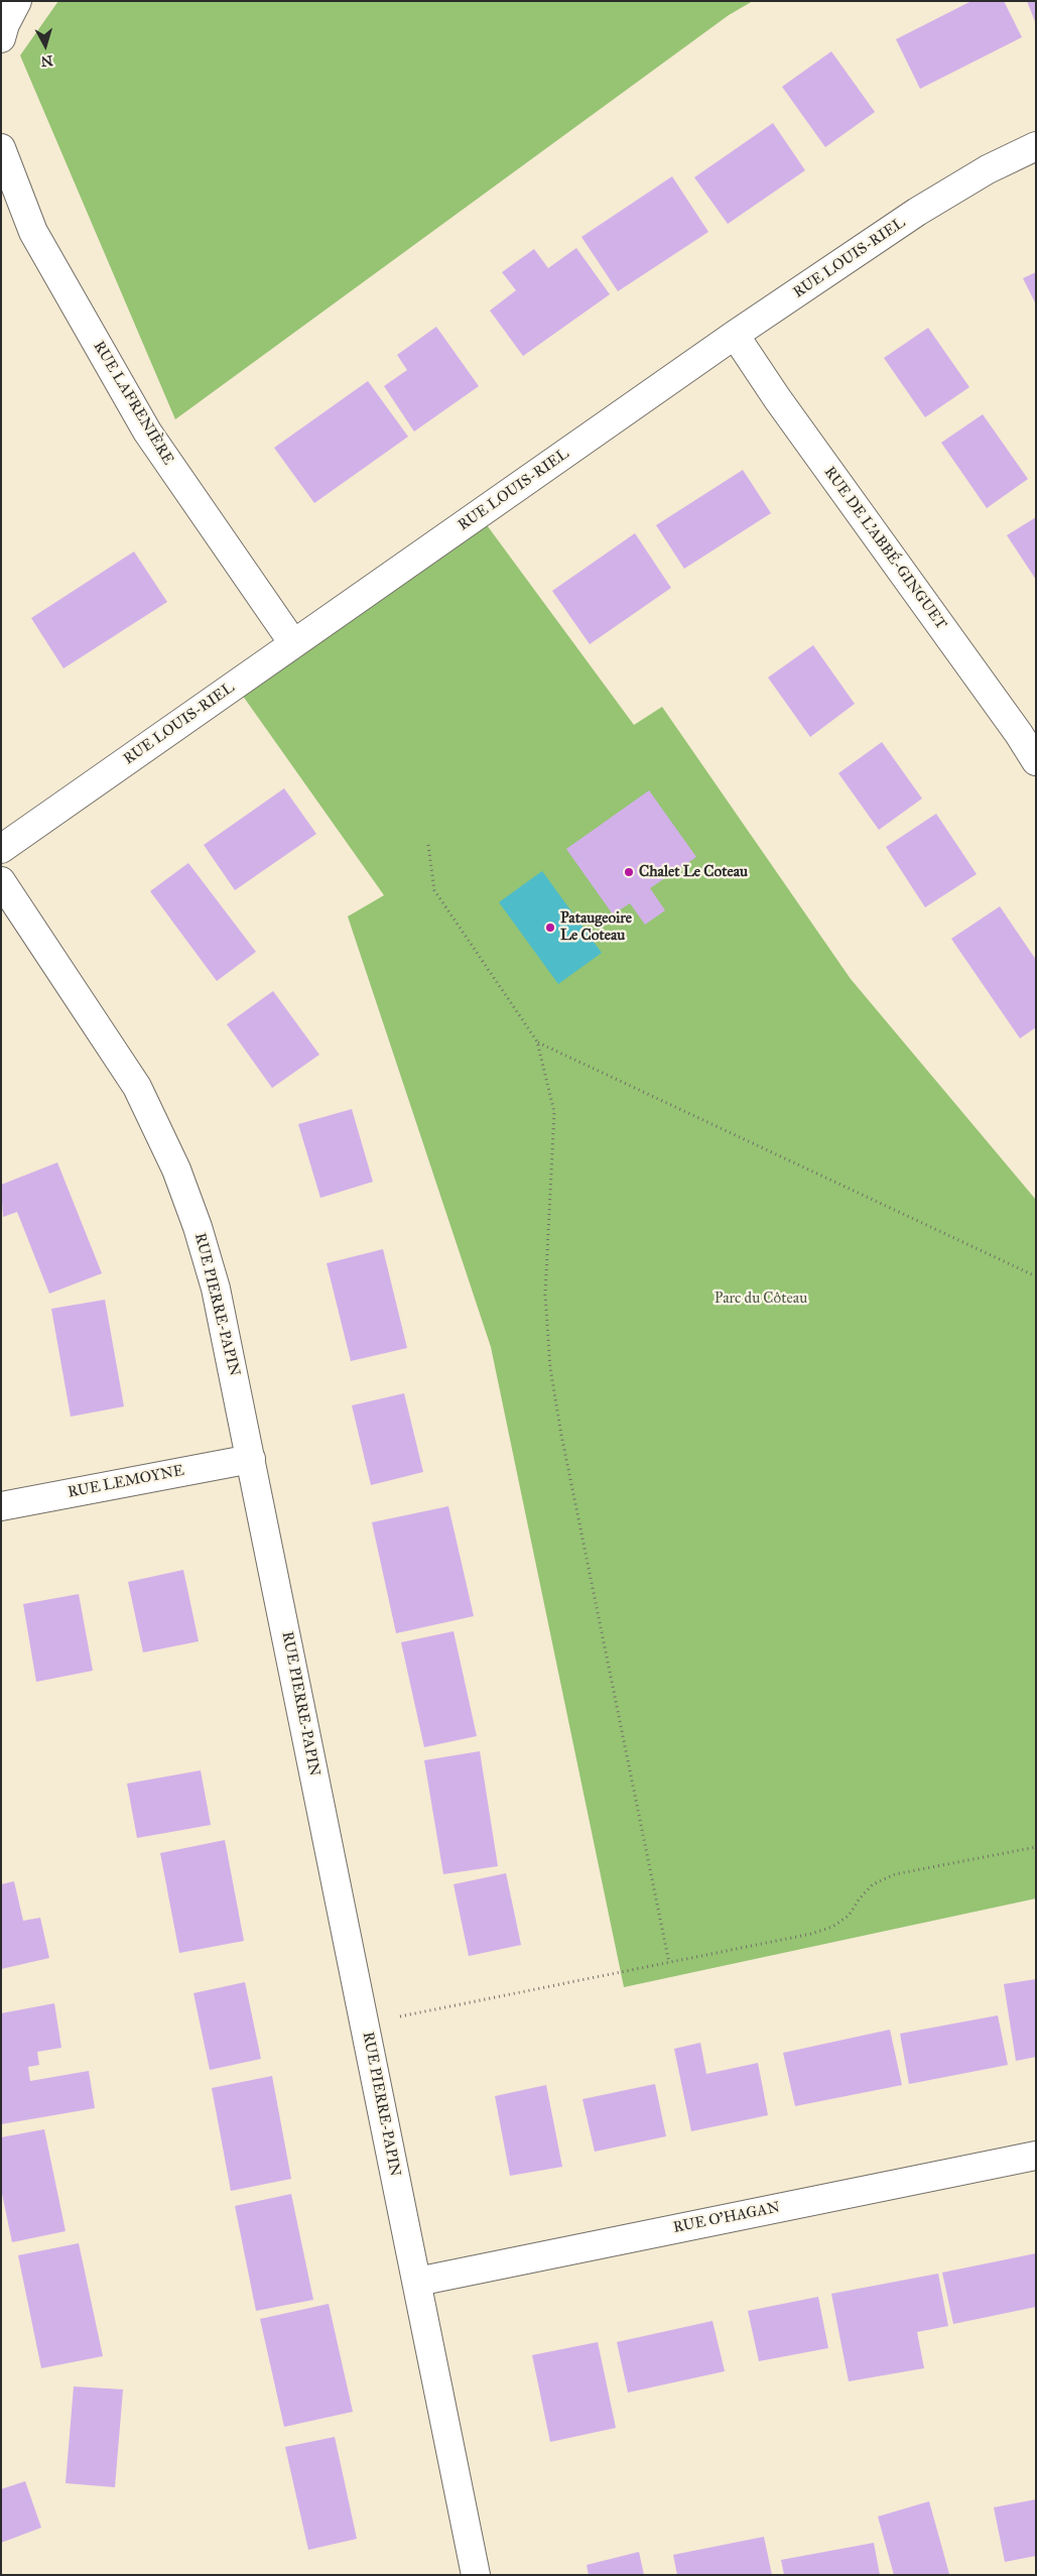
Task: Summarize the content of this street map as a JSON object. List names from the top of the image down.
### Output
{
  "streets": {
    "street": [
      "RUE LOUIS-RIEL",
      "RUE LAFRENIÈRE",
      "RUE DE L'ABBÉ-GINGUET",
      "RUE PIERRE-PAPIN",
      "RUE LEMOYNE",
      "RUE O'HAGAN"
    ]
  },
  "crossings": [
    ["RUE LOUIS-RIEL", "RUE LAFRENIÈRE"],
    ["RUE LOUIS-RIEL", "RUE DE L'ABBÉ-GINGUET"],
    ["RUE PIERRE-PAPIN", "RUE LEMOYNE"],
    ["RUE PIERRE-PAPIN", "RUE O'HAGAN"]
  ],
  "parks": ["Parc du Côteau"],
  "places": ["Chalet Le Coteau", "Pataugeoire Le Coteau"],
  "north": "bottom"
}
